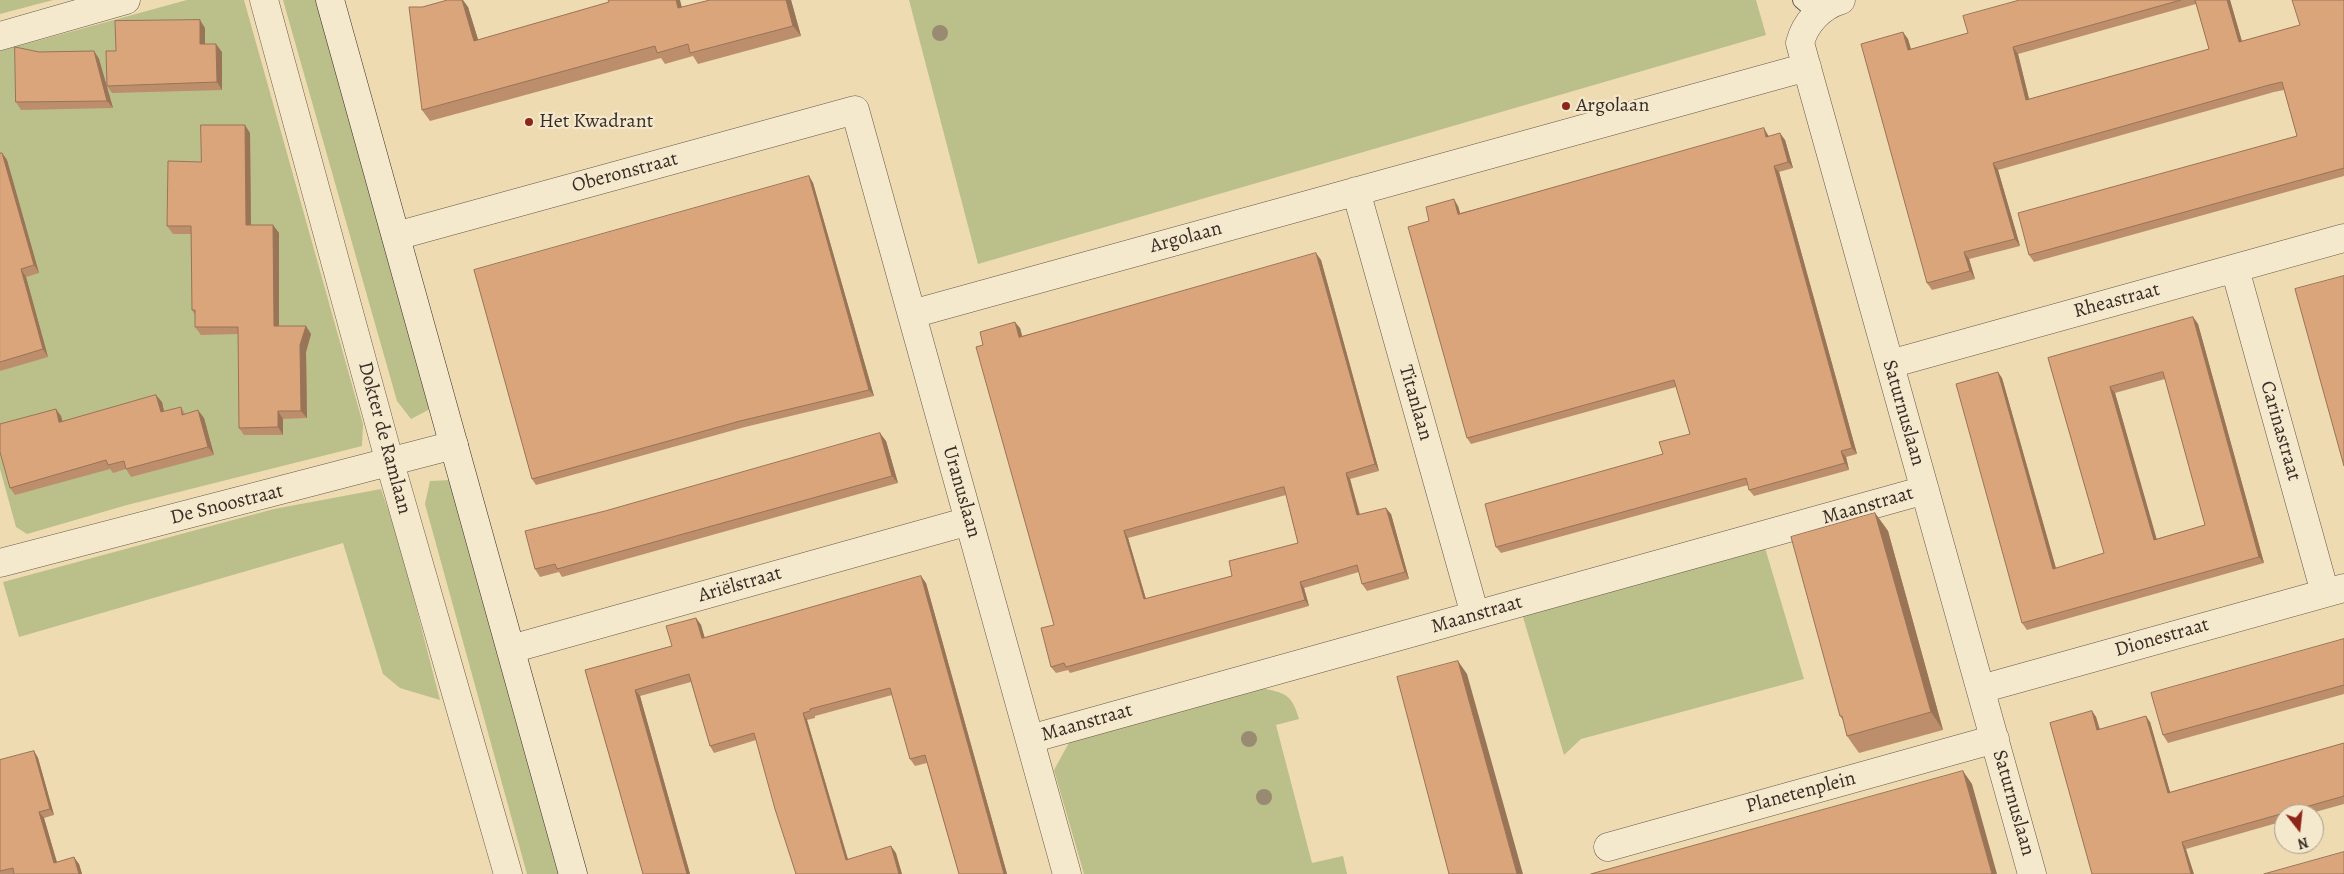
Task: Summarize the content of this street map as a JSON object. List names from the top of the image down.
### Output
{
  "streets": {
    "street": [
      "Oberonstraat",
      "Argolaan",
      "Rheastraat",
      "Titanlaan",
      "Saturnuslaan",
      "Carinastraat",
      "Dokter de Ramlaan",
      "Uranuslaan",
      "De Snoostraat",
      "Maanstraat",
      "Ariëlstraat",
      "Dionestraat",
      "Planetenplein"
    ]
  },
  "crossings": [
    ["Oberonstraat", "Uranuslaan"],
    ["Argolaan", "Titanlaan"],
    ["Argolaan", "Saturnuslaan"],
    ["Argolaan", "Uranuslaan"],
    ["Rheastraat", "Saturnuslaan"],
    ["Rheastraat", "Carinastraat"],
    ["Titanlaan", "Maanstraat"],
    ["Saturnuslaan", "Maanstraat"],
    ["Saturnuslaan", "Dionestraat"],
    ["Saturnuslaan", "Planetenplein"],
    ["Carinastraat", "Dionestraat"],
    ["Dokter de Ramlaan", "De Snoostraat"],
    ["Uranuslaan", "Maanstraat"],
    ["Uranuslaan", "Ariëlstraat"]
  ],
  "places": ["Argolaan", "Het Kwadrant"],
  "north": "bottom"
}
